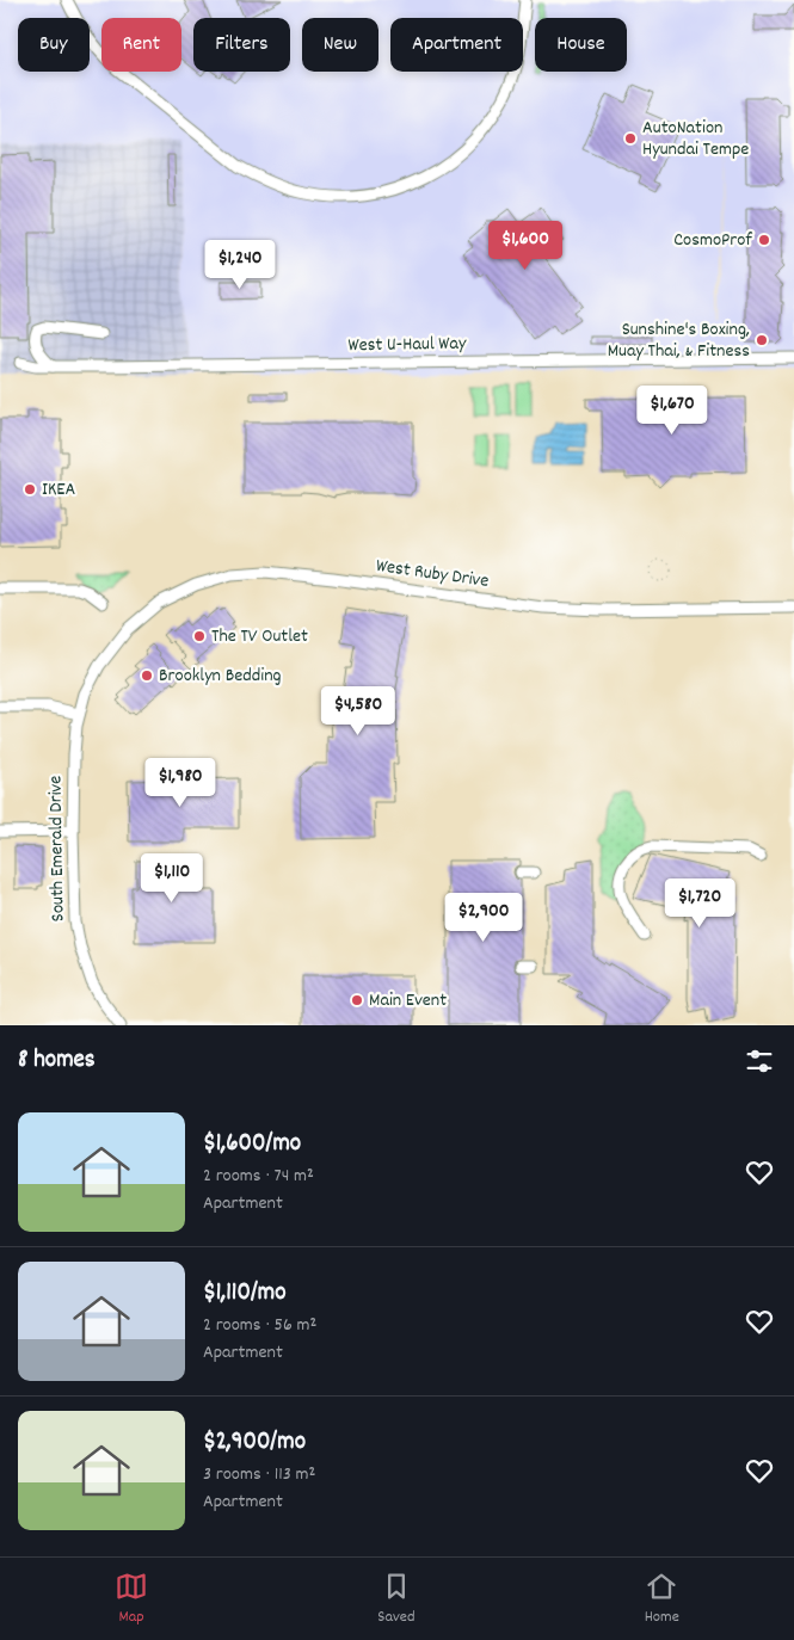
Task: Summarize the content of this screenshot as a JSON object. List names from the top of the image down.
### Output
{
  "streets": {
    "street": ["West U-Haul Way", "West Ruby Drive", "South Emerald Drive"]
  },
  "crossings": [
    ["West Ruby Drive", "South Emerald Drive"]
  ],
  "places": [
    "AutoNation Hyundai Tempe",
    "CosmoProf",
    "Sunshine's Boxing, Muay Thai, & Fitness",
    "IKEA",
    "The TV Outlet",
    "Brooklyn Bedding",
    "Main Event"
  ],
  "page": {
    "chip": [
      "Buy",
      "Rent",
      "Filters",
      "New",
      "Apartment",
      "House"
    ],
    "price": [
      "$1,600",
      "$1,240",
      "$1,670",
      "$4,580",
      "$1,980",
      "$1,110",
      "$1,720",
      "$2,900"
    ],
    "heading": "8 homes",
    "list": [
      {
        "name": "$1,600/mo",
        "note": "2 rooms · 74 m² · Apartment"
      },
      {
        "name": "$1,110/mo",
        "note": "2 rooms · 56 m² · Apartment"
      },
      {
        "name": "$2,900/mo",
        "note": "3 rooms · 113 m² · Apartment"
      }
    ],
    "tabs": ["Map", "Saved", "Home"]
  }
}
